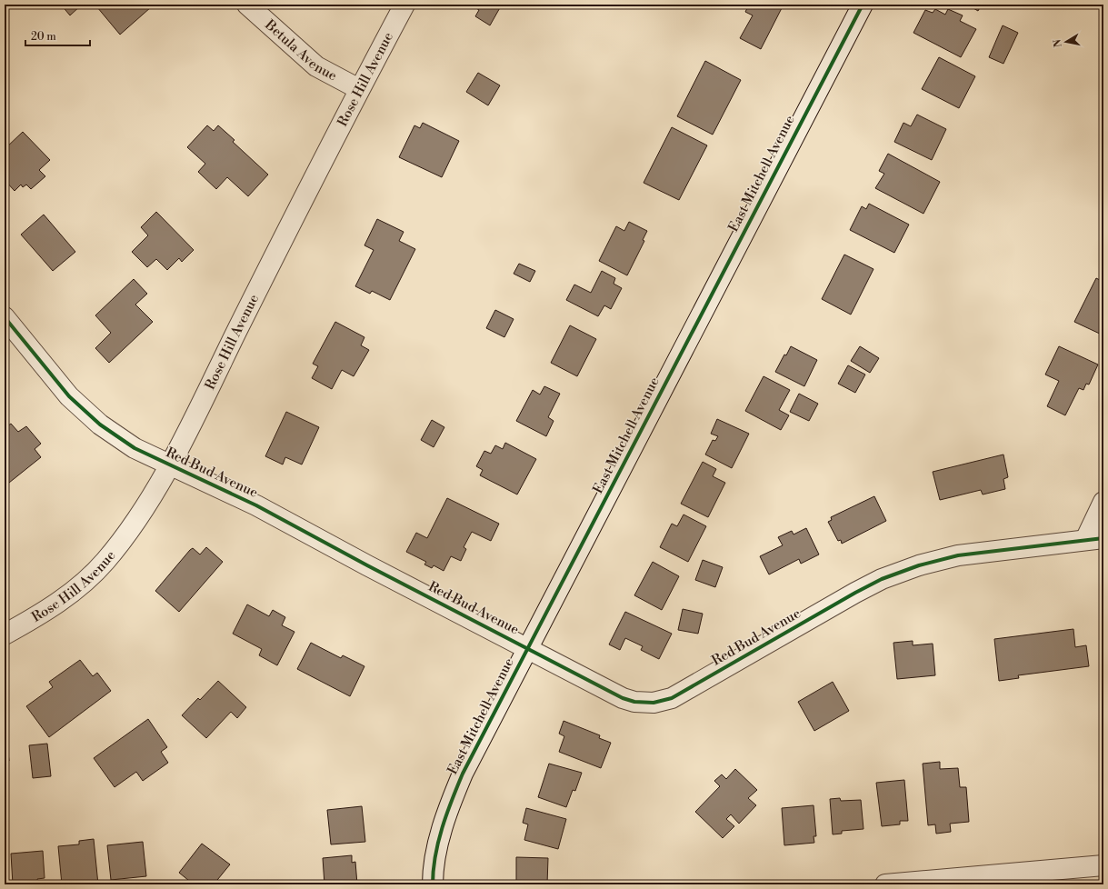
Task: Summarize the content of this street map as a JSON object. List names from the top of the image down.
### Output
{
  "streets": {
    "street": [
      "Betula Avenue",
      "Rose Hill Avenue",
      "East Mitchell Avenue",
      "Red Bud Avenue"
    ]
  },
  "crossings": [
    ["Betula Avenue", "Rose Hill Avenue"],
    ["Rose Hill Avenue", "Red Bud Avenue"],
    ["East Mitchell Avenue", "Red Bud Avenue"]
  ],
  "scale_bar": "20 m",
  "north": "left"
}
